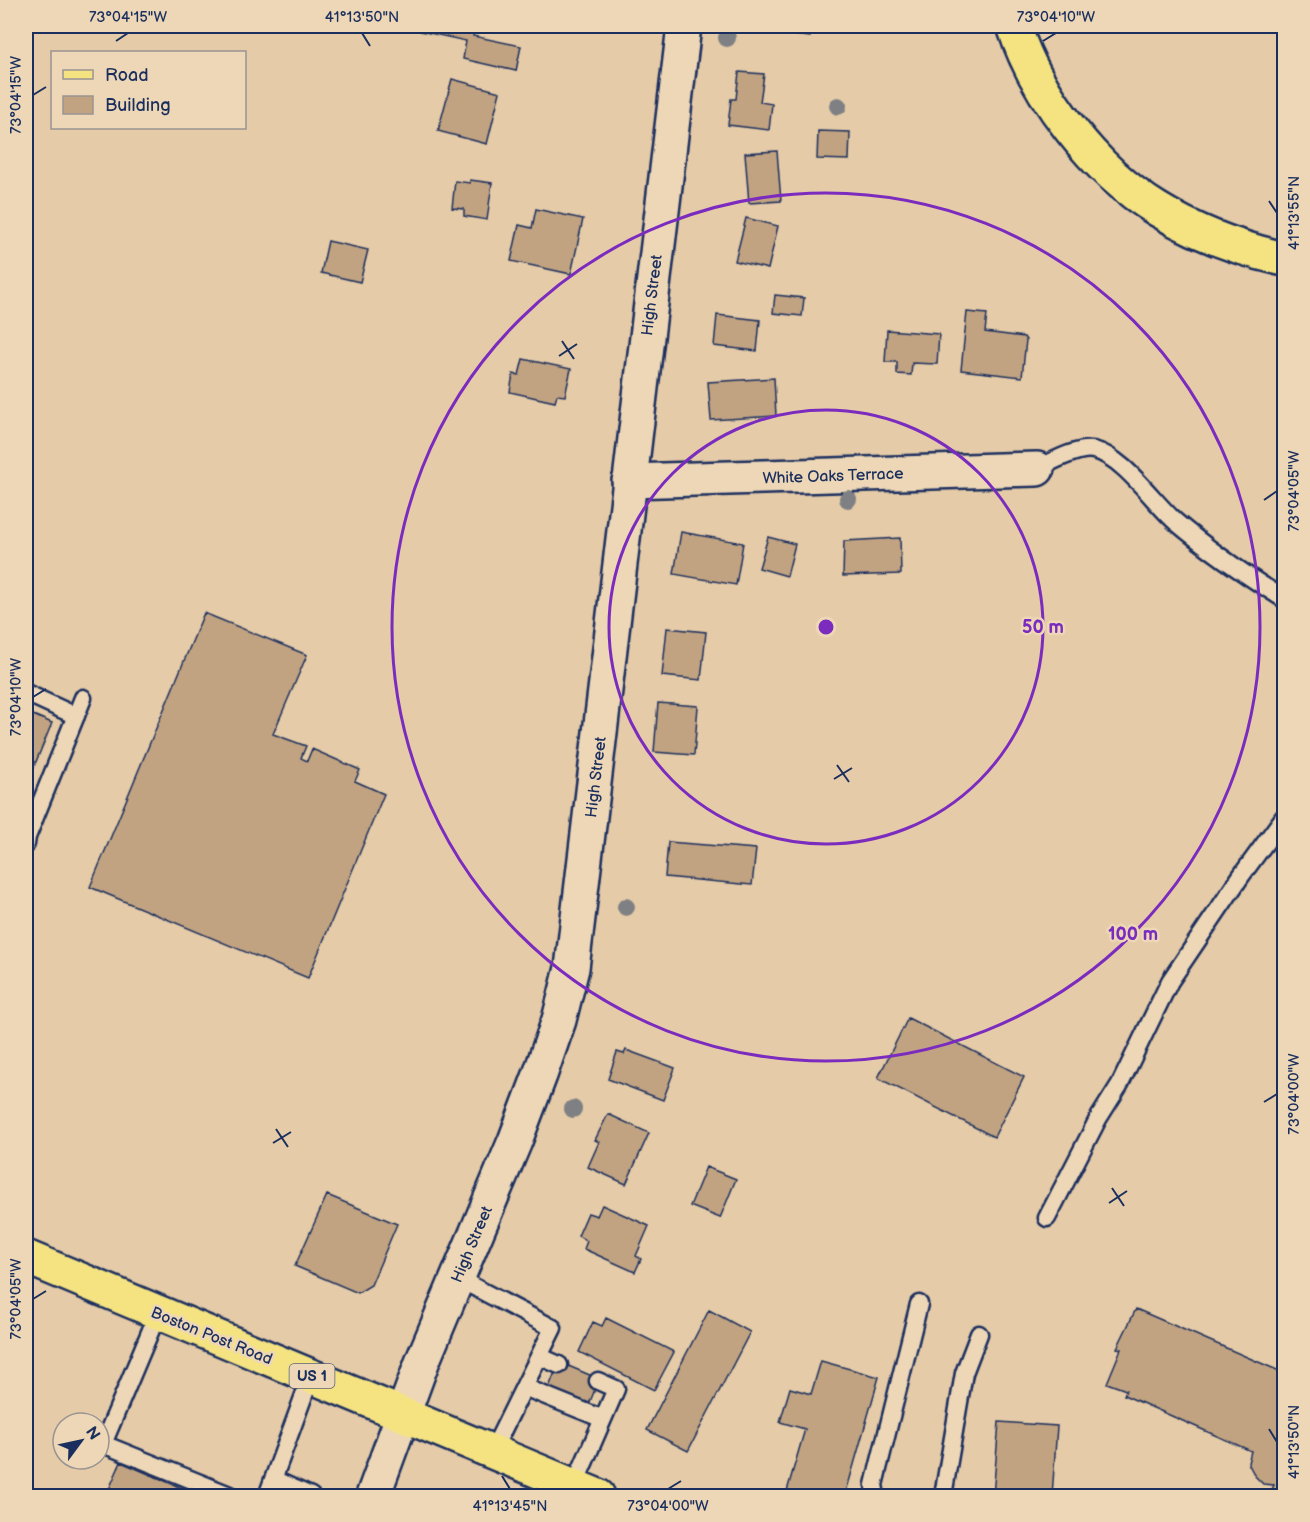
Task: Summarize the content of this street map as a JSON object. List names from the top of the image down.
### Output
{
  "streets": {
    "main road": [
      "High Street",
      "White Oaks Terrace",
      "Boston Post Road",
      "US 1"
    ]
  },
  "crossings": [
    ["High Street", "White Oaks Terrace"],
    ["High Street", "Boston Post Road"]
  ],
  "legend": ["Road", "Building"],
  "north": "top right",
  "coordinates": [
    "73°04'15\"W",
    "41°13'50\"N",
    "73°04'10\"W",
    "41°13'55\"N",
    "73°04'05\"W",
    "73°04'00\"W",
    "41°13'45\"N"
  ],
  "rings": ["50 m", "100 m"]
}
